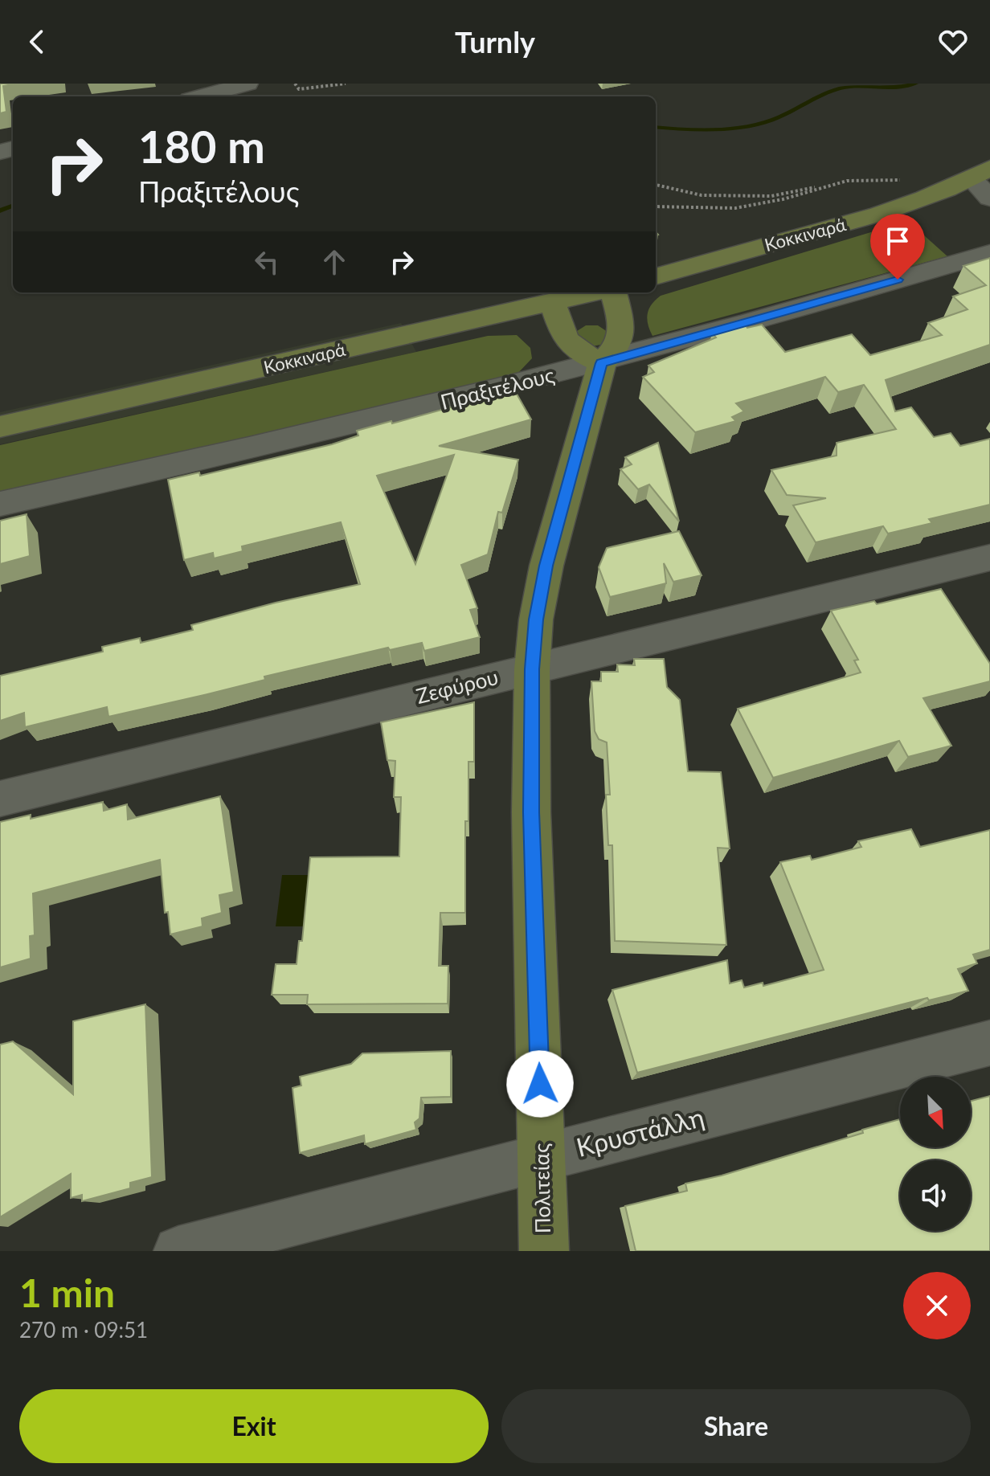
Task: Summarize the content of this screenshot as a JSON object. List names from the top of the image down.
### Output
{
  "streets": {
    "street": [
      "Κοκκιναρά",
      "Πραξιτέλους",
      "Ζεφύρου",
      "Κρυστάλλη",
      "Πολιτείας"
    ]
  },
  "crossings": [
    ["Πραξιτέλους", "Πολιτείας"],
    ["Ζεφύρου", "Πολιτείας"],
    ["Κρυστάλλη", "Πολιτείας"]
  ],
  "north": "bottom right",
  "page": {
    "header": "Turnly",
    "turn": ["180 m", "Πραξιτέλους"],
    "heading": ["1 min", "270 m · 09:51"],
    "buttons": ["Exit", "Share"]
  }
}
